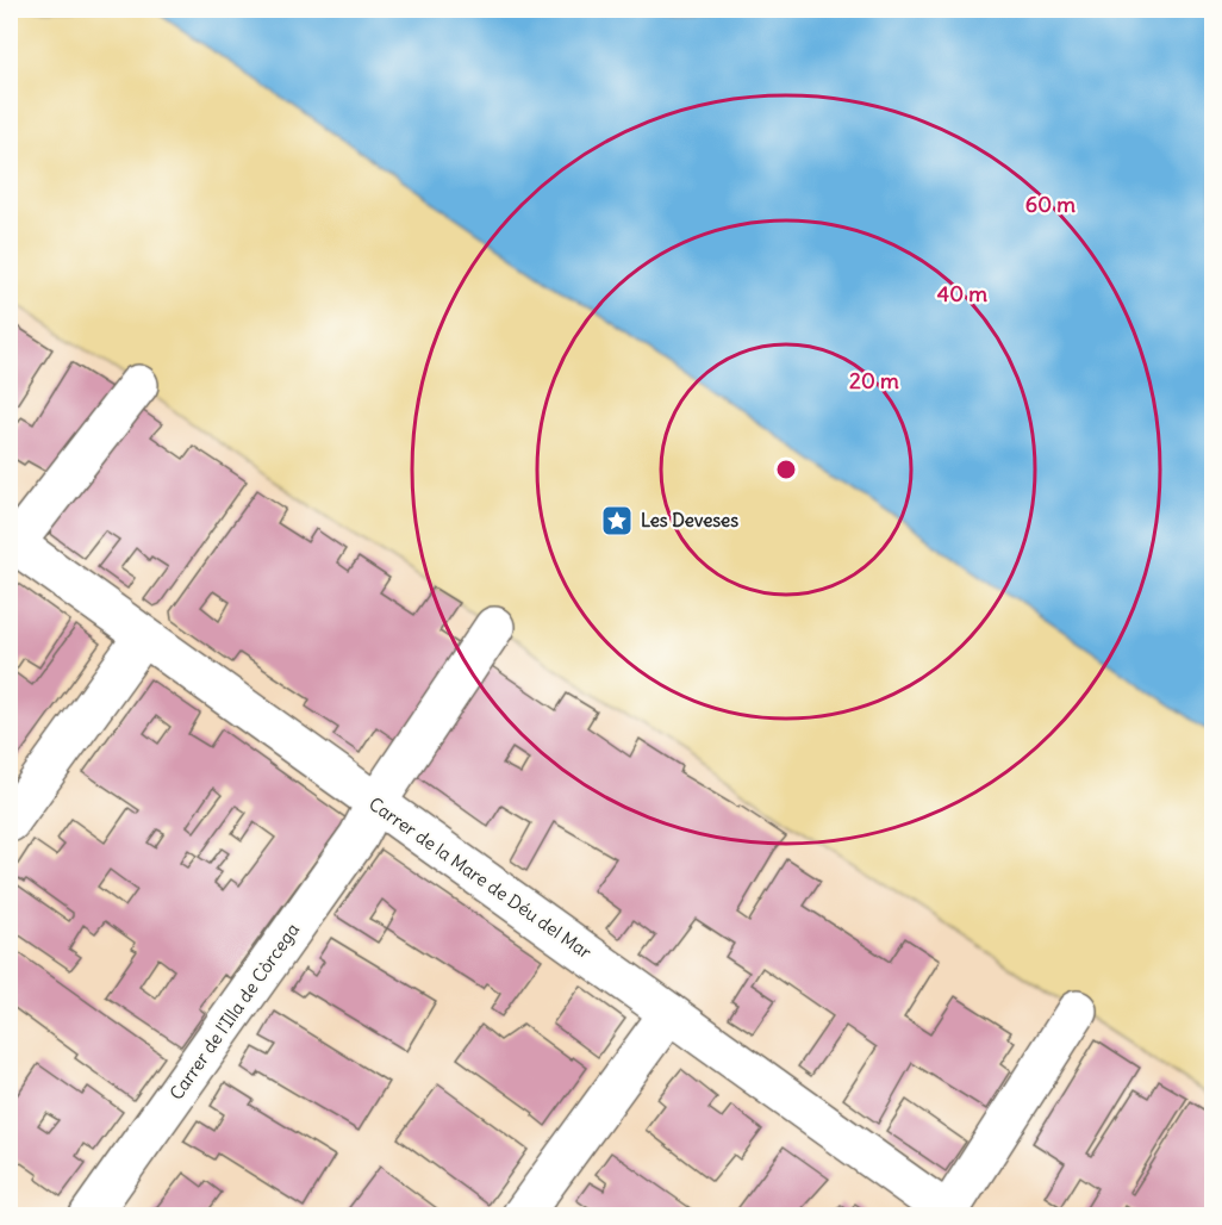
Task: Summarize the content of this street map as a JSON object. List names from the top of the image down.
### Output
{
  "streets": {
    "street": ["Carrer de la Mare de Déu del Mar", "Carrer de l'Illa de Còrcega"]
  },
  "crossings": [
    ["Carrer de la Mare de Déu del Mar", "Carrer de l'Illa de Còrcega"]
  ],
  "places": {
    "place": ["Les Deveses"]
  },
  "rings": ["60 m", "40 m", "20 m"]
}
